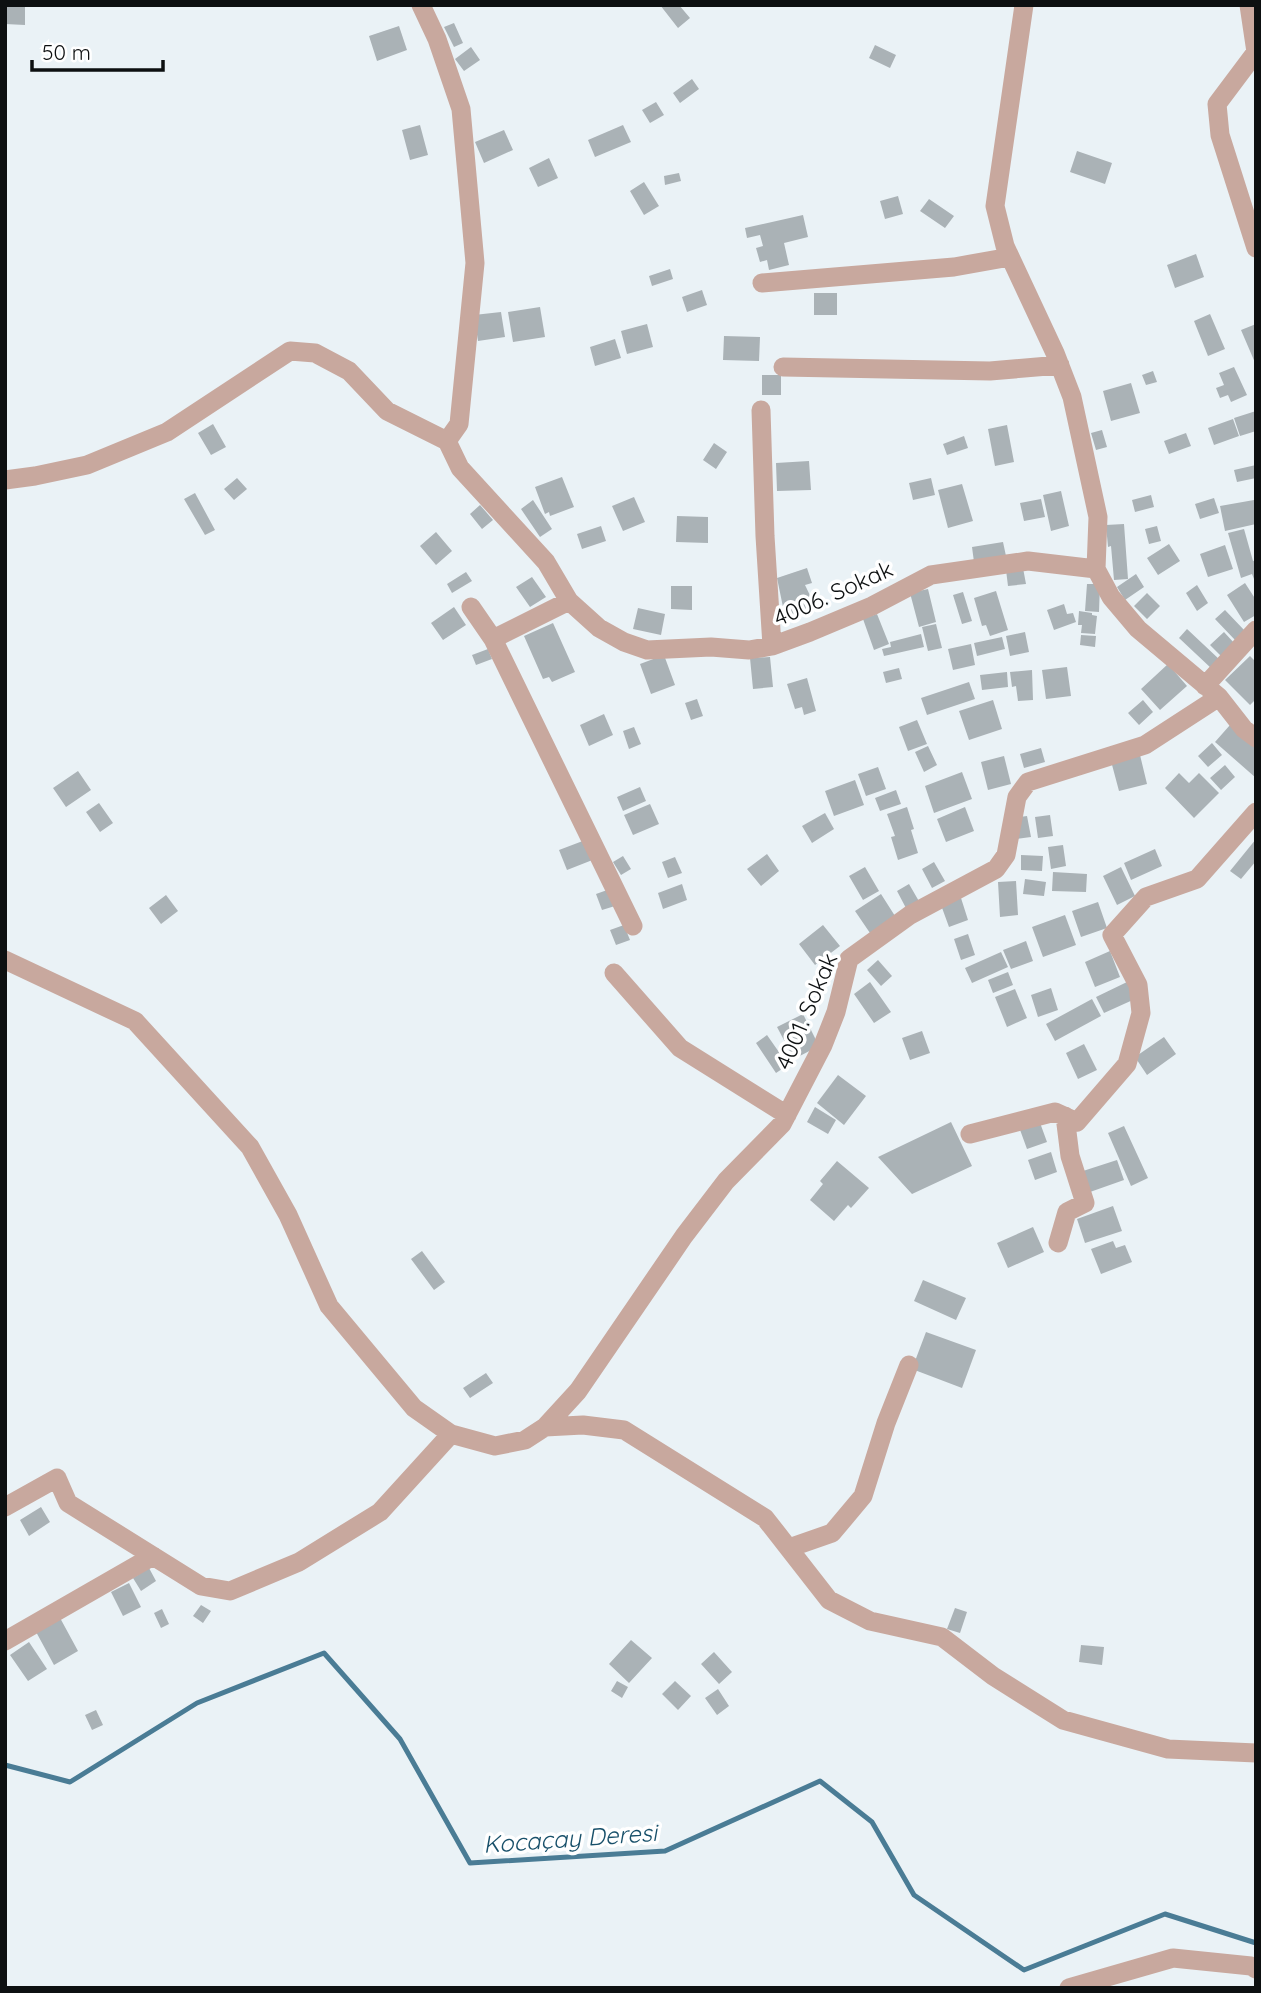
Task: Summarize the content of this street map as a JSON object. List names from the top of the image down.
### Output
{
  "streets": {
    "street": ["4006. Sokak", "4001. Sokak"]
  },
  "water": ["Kocaçay Deresi"],
  "scale_bar": "50 m"
}
